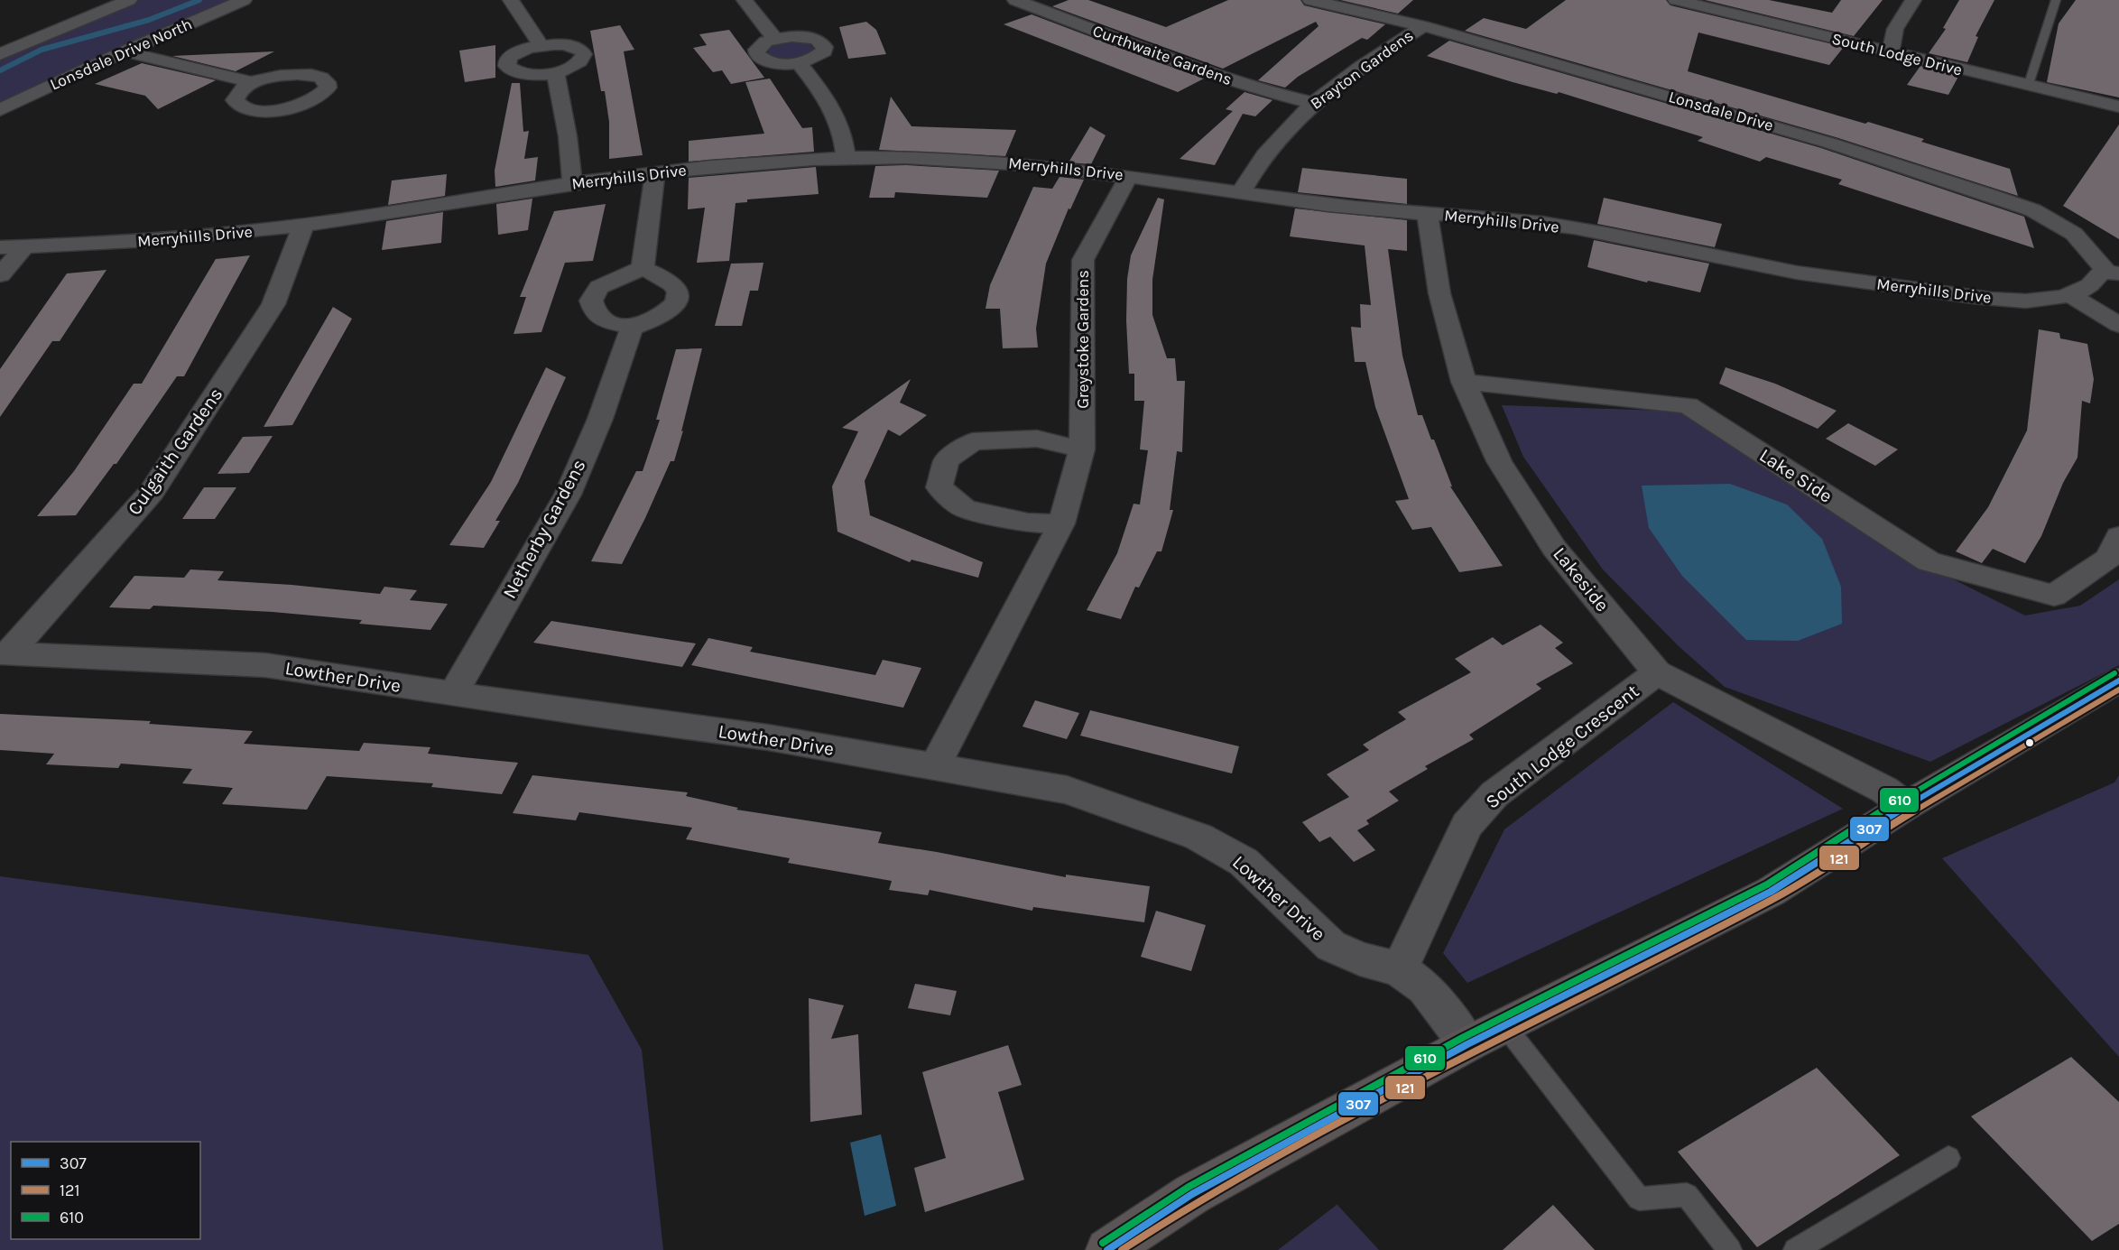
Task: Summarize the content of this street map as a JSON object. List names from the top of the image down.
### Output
{
  "streets": {
    "street": [
      "Lonsdale Drive North",
      "South Lodge Drive",
      "Curthwaite Gardens",
      "Brayton Gardens",
      "Lonsdale Drive",
      "Merryhills Drive",
      "Greystoke Gardens",
      "Culgaith Gardens",
      "Lake Side",
      "Netherby Gardens",
      "Lakeside",
      "Lowther Drive",
      "South Lodge Crescent"
    ]
  },
  "crossings": [
    ["Curthwaite Gardens", "Brayton Gardens"],
    ["Brayton Gardens", "Lonsdale Drive"],
    ["Brayton Gardens", "Merryhills Drive"],
    ["Lonsdale Drive", "Merryhills Drive"],
    ["Merryhills Drive", "Greystoke Gardens"],
    ["Merryhills Drive", "Culgaith Gardens"],
    ["Merryhills Drive", "Lakeside"],
    ["Greystoke Gardens", "Lowther Drive"],
    ["Culgaith Gardens", "Lowther Drive"],
    ["Lake Side", "Lakeside"],
    ["Netherby Gardens", "Lowther Drive"],
    ["Lakeside", "South Lodge Crescent"],
    ["Lowther Drive", "South Lodge Crescent"]
  ],
  "lines": ["transit line 610", "transit line 307", "transit line 121"],
  "legend": ["307", "121", "610"]
}
